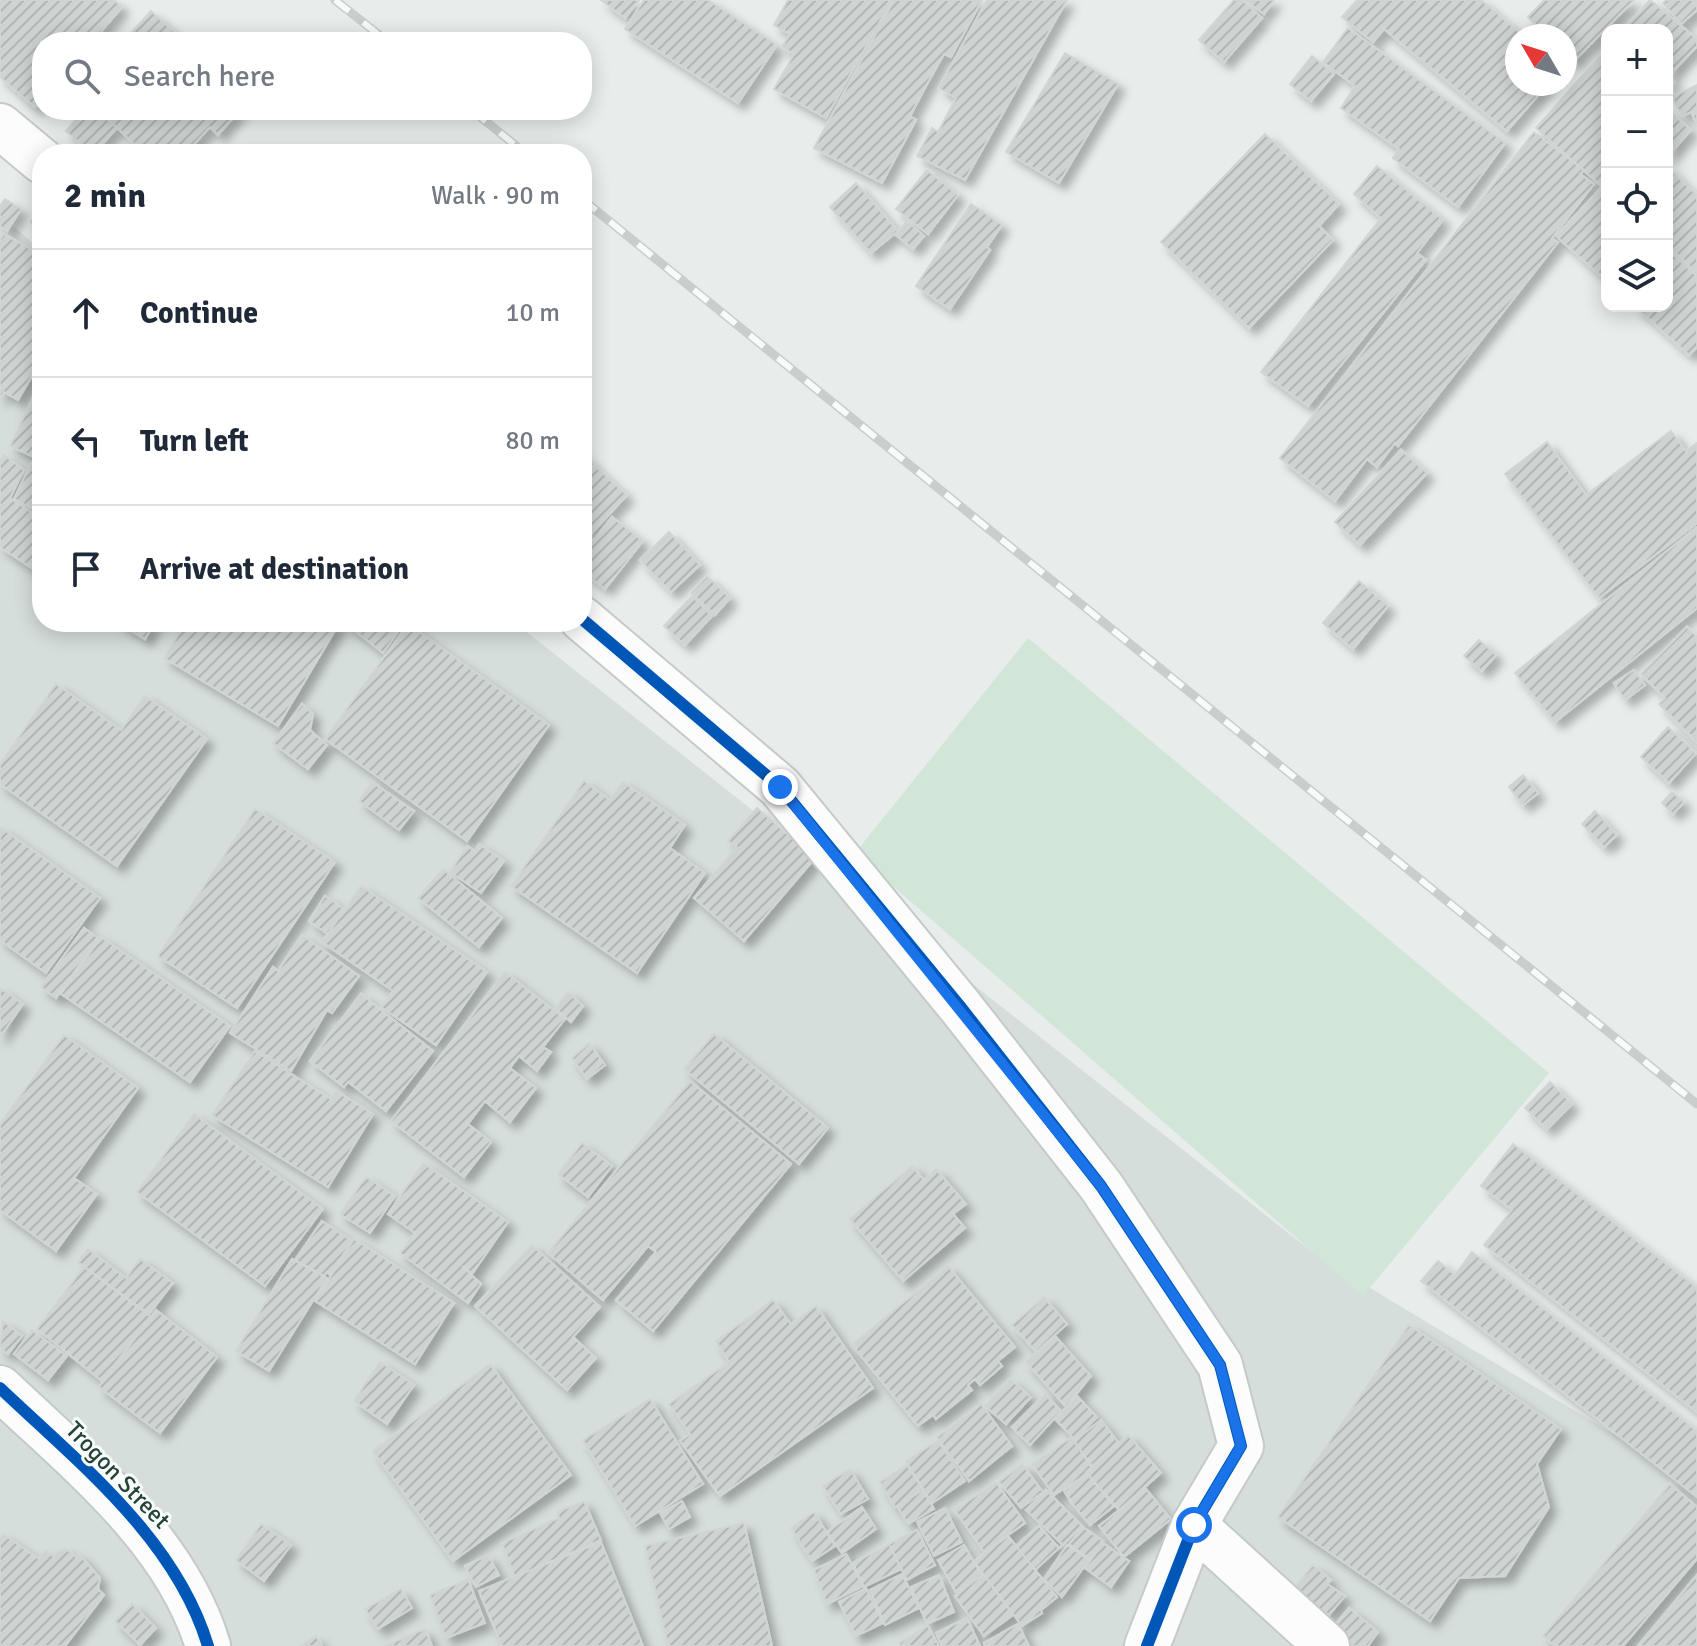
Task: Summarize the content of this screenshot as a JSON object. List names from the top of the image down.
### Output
{
  "streets": {
    "street": ["Trogon Street"]
  },
  "north": "top left",
  "page": {
    "map_buttons": ["+", "−"],
    "search": "Search here",
    "heading": ["2 min", "Walk · 90 m"],
    "list": [
      ["Continue", "10 m"],
      ["Turn left", "80 m"],
      "Arrive at destination"
    ]
  }
}
